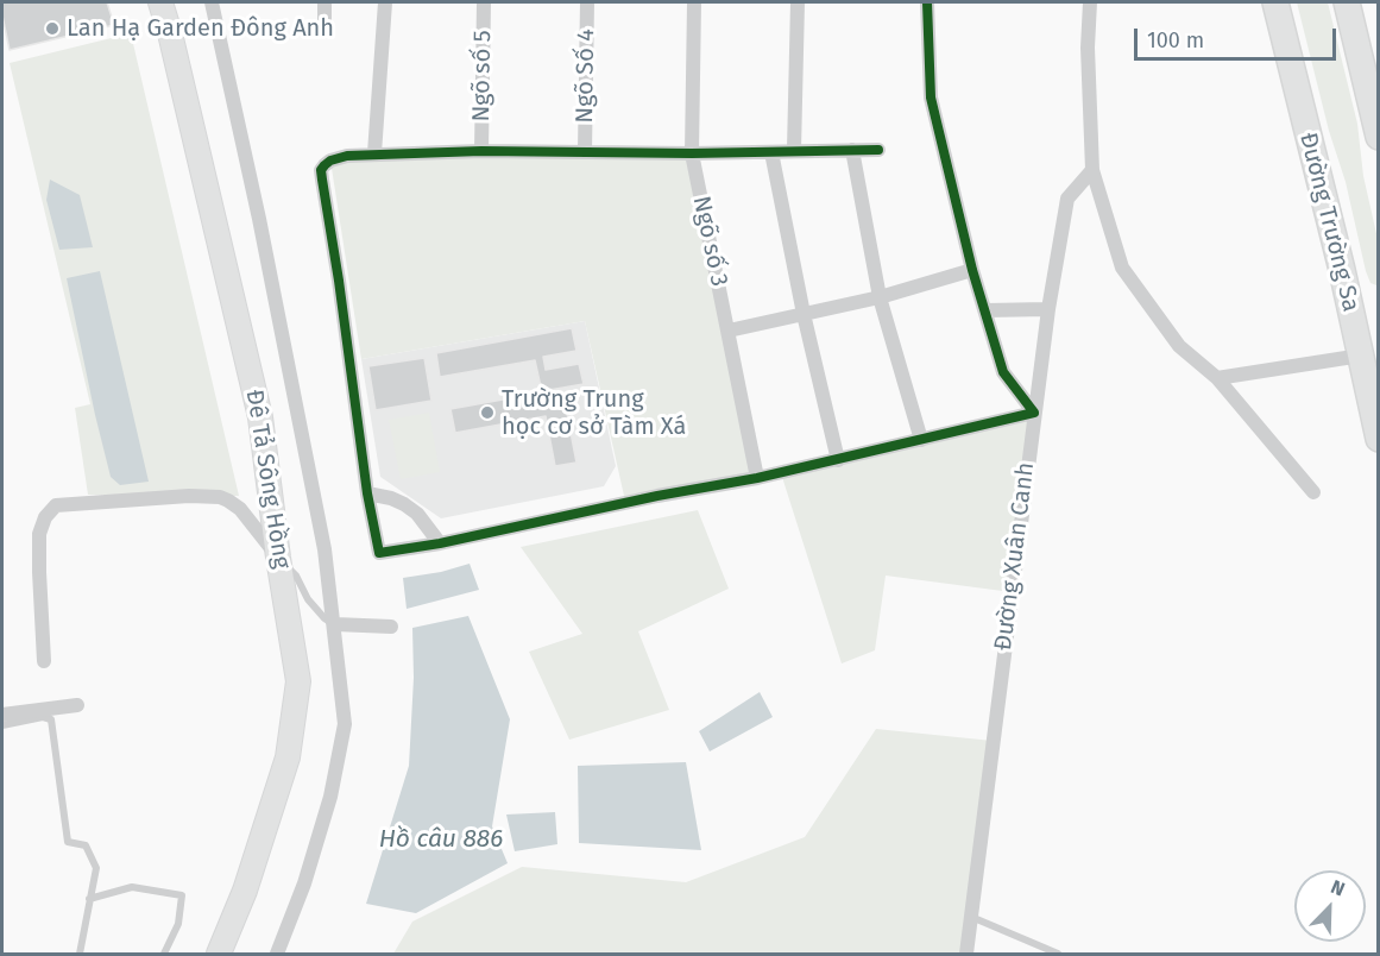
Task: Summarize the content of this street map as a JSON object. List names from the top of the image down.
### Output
{
  "streets": {
    "highway": ["Đường Trường Sa"],
    "main road": ["Đê Tả Sông Hồng"],
    "street": [
      "Ngõ số 5",
      "Ngõ Số 4",
      "Ngõ số 3",
      "Đường Xuân Canh"
    ]
  },
  "water": ["Hồ câu 886"],
  "places": ["Lan Hạ Garden Đông Anh", "Trường Trung học cơ sở Tàm Xá"],
  "scale_bar": "100 m",
  "north": "top right"
}
